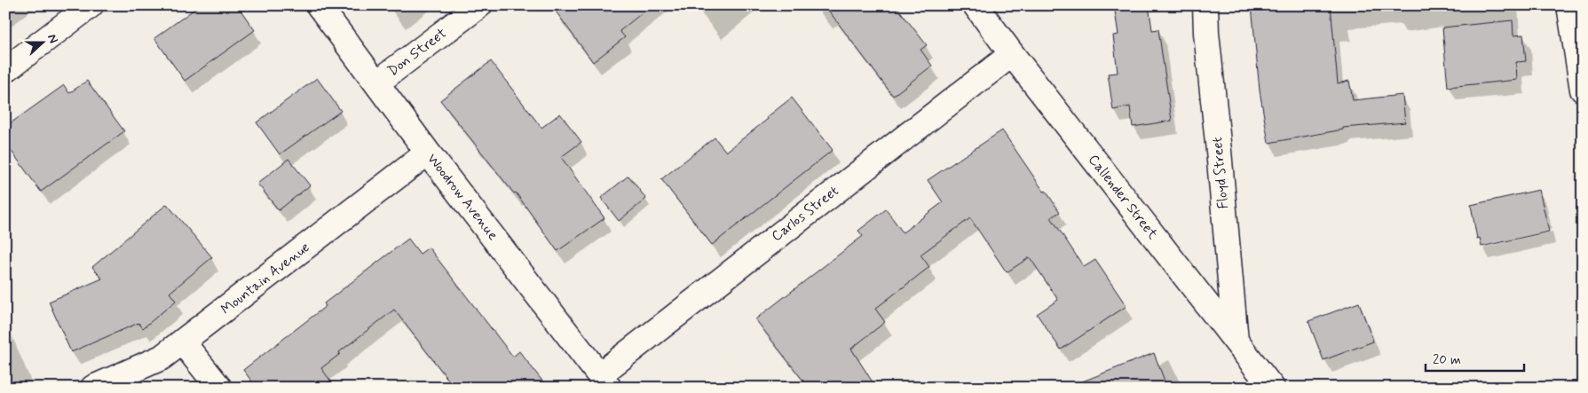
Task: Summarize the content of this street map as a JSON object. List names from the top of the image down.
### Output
{
  "streets": {
    "street": [
      "Don Street",
      "Floyd Street",
      "Woodrow Avenue",
      "Callender Street",
      "Carlos Street",
      "Mountain Avenue"
    ]
  },
  "crossings": [
    ["Don Street", "Woodrow Avenue"],
    ["Floyd Street", "Callender Street"],
    ["Woodrow Avenue", "Carlos Street"],
    ["Woodrow Avenue", "Mountain Avenue"],
    ["Callender Street", "Carlos Street"]
  ],
  "scale_bar": "20 m",
  "north": "right"
}
